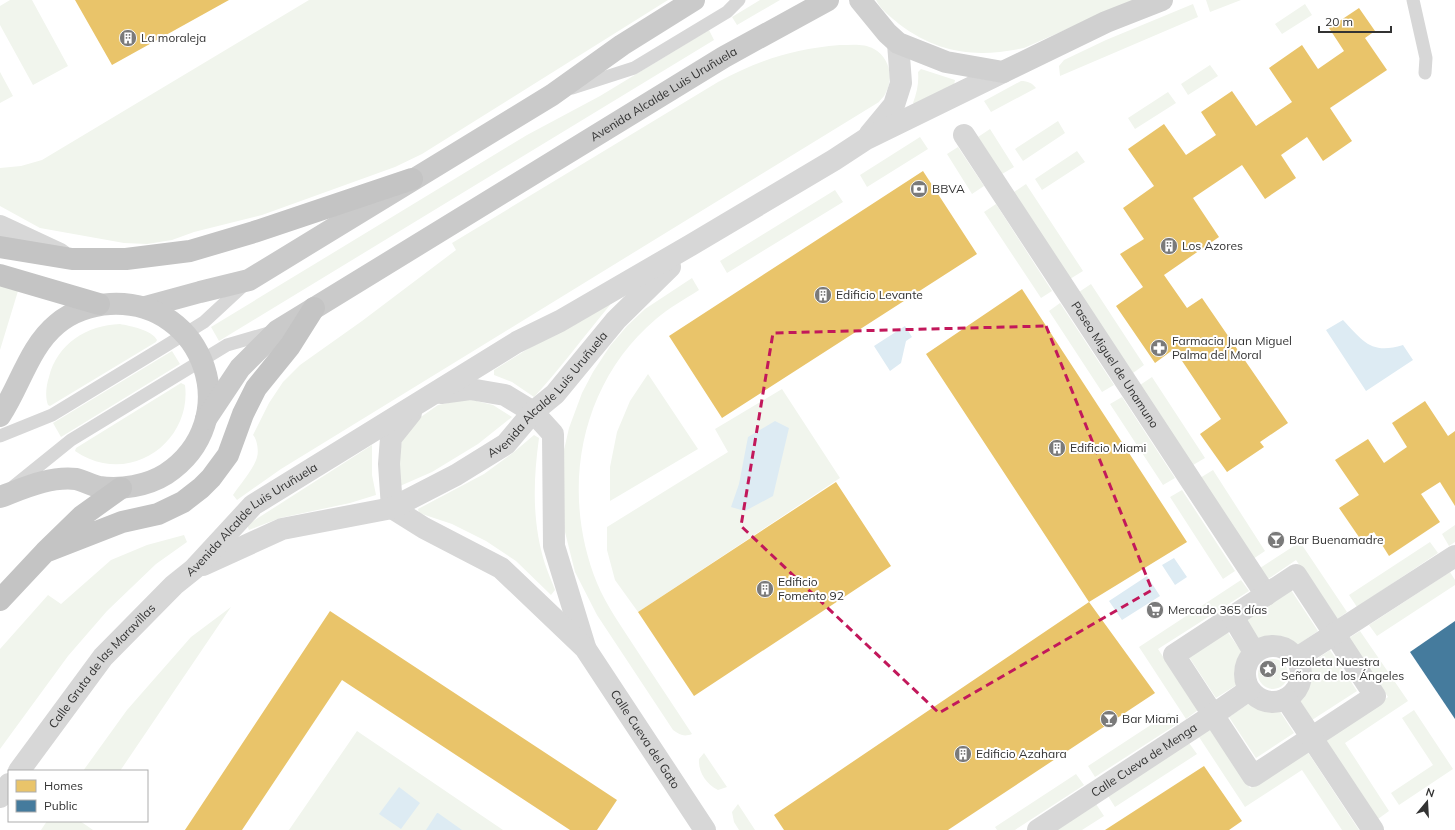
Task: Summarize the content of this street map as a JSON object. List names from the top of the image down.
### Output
{
  "streets": {
    "main road": ["Avenida Alcalde Luis Uruñuela"],
    "street": [
      "Paseo Miguel de Unamuno",
      "Calle Gruta de las Maravillas",
      "Calle Cueva del Gato",
      "Calle Cueva de Menga"
    ]
  },
  "crossings": [
    ["Avenida Alcalde Luis Uruñuela", "Calle Gruta de las Maravillas"]
  ],
  "places": {
    "building": [
      "La moraleja",
      "Los Azores",
      "Edificio Levante",
      "Edificio Miami",
      "Edificio Fomento 92",
      "Edificio Azahara"
    ],
    "bank": ["BBVA"],
    "pharmacy": ["Farmacia Juan Miguel Palma del Moral"],
    "bar": ["Bar Buenamadre", "Bar Miami"],
    "supermarket": ["Mercado 365 días"],
    "place": ["Plazoleta Nuestra Señora de los Ángeles"]
  },
  "legend": ["Homes", "Public"],
  "scale_bar": "20 m",
  "north": "top"
}
